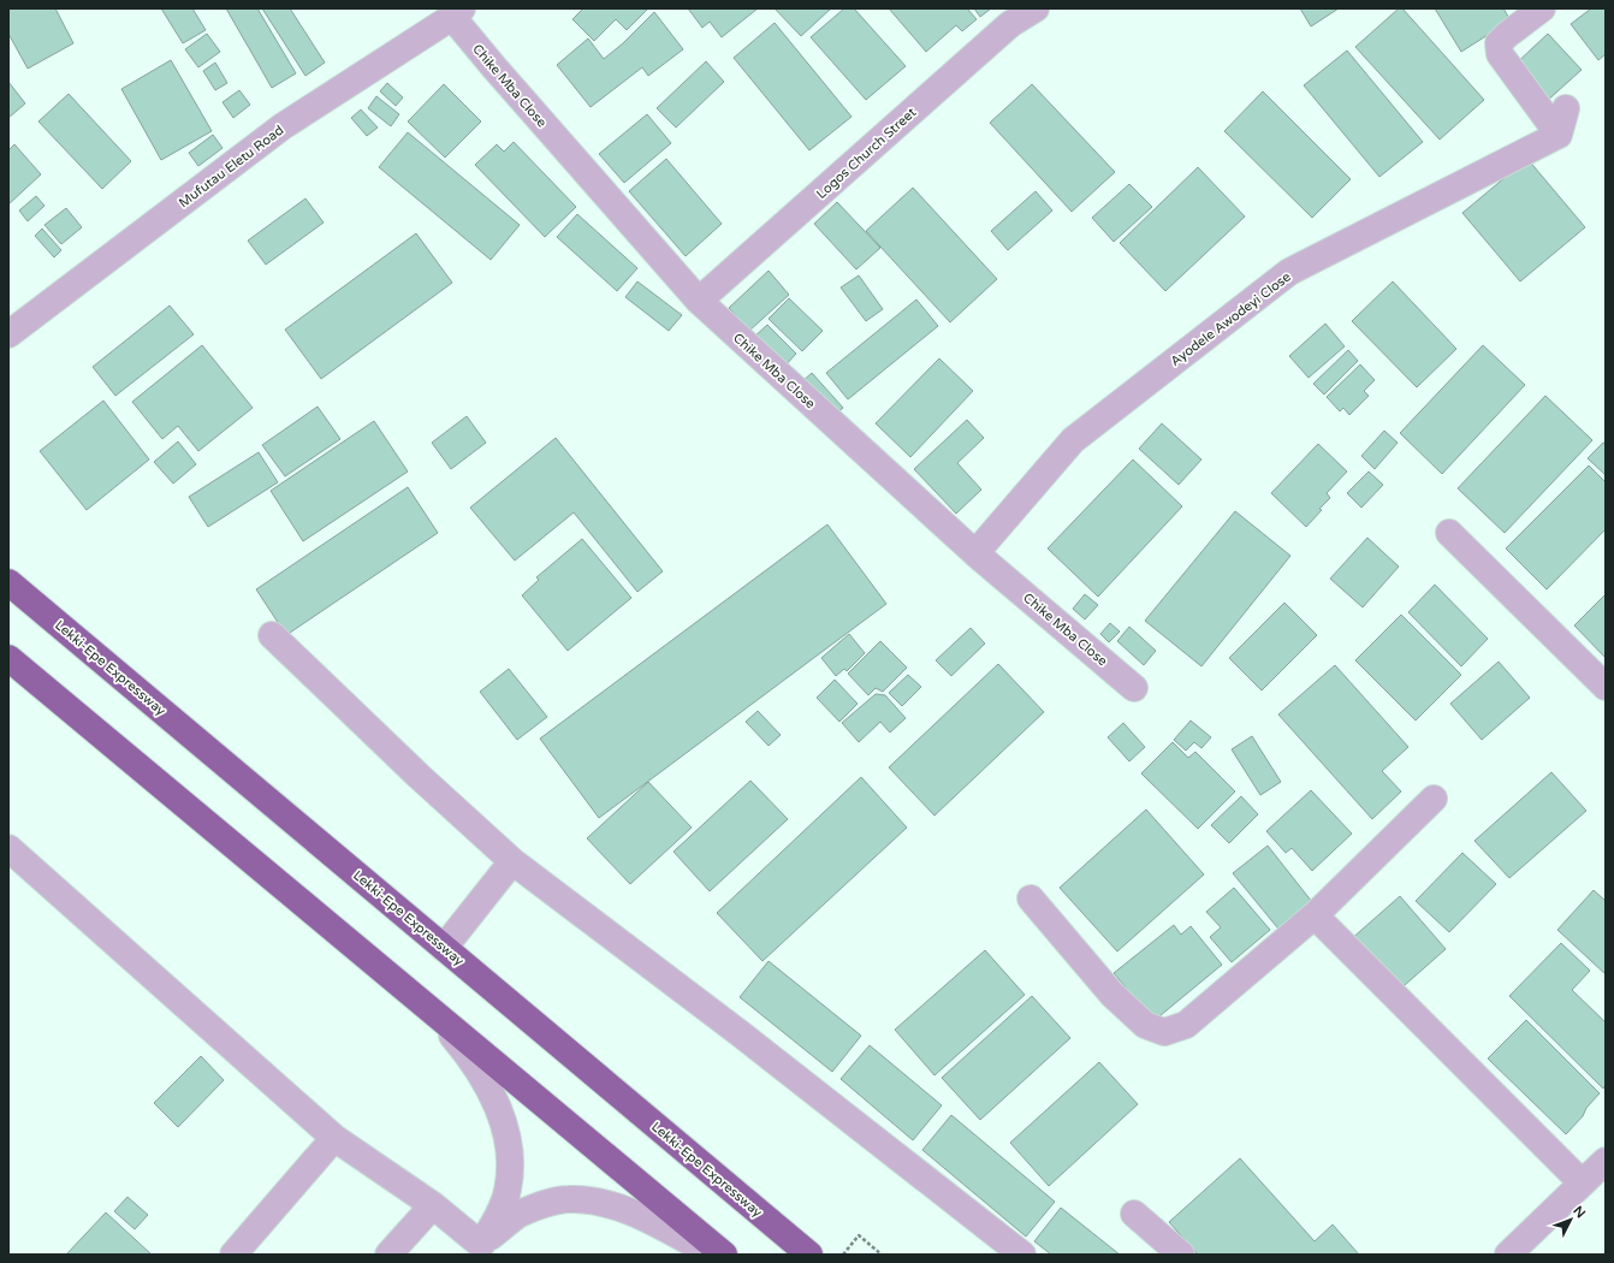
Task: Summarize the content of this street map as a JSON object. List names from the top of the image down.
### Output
{
  "streets": {
    "highway": ["Lekki-Epe Expressway"],
    "street": [
      "Chike Mba Close",
      "Logos Church Street",
      "Mufutau Eletu Road",
      "Ayodele Awodeyi Close"
    ]
  },
  "crossings": [
    ["Chike Mba Close", "Logos Church Street"],
    ["Chike Mba Close", "Mufutau Eletu Road"],
    ["Chike Mba Close", "Ayodele Awodeyi Close"]
  ],
  "north": "top right"
}
